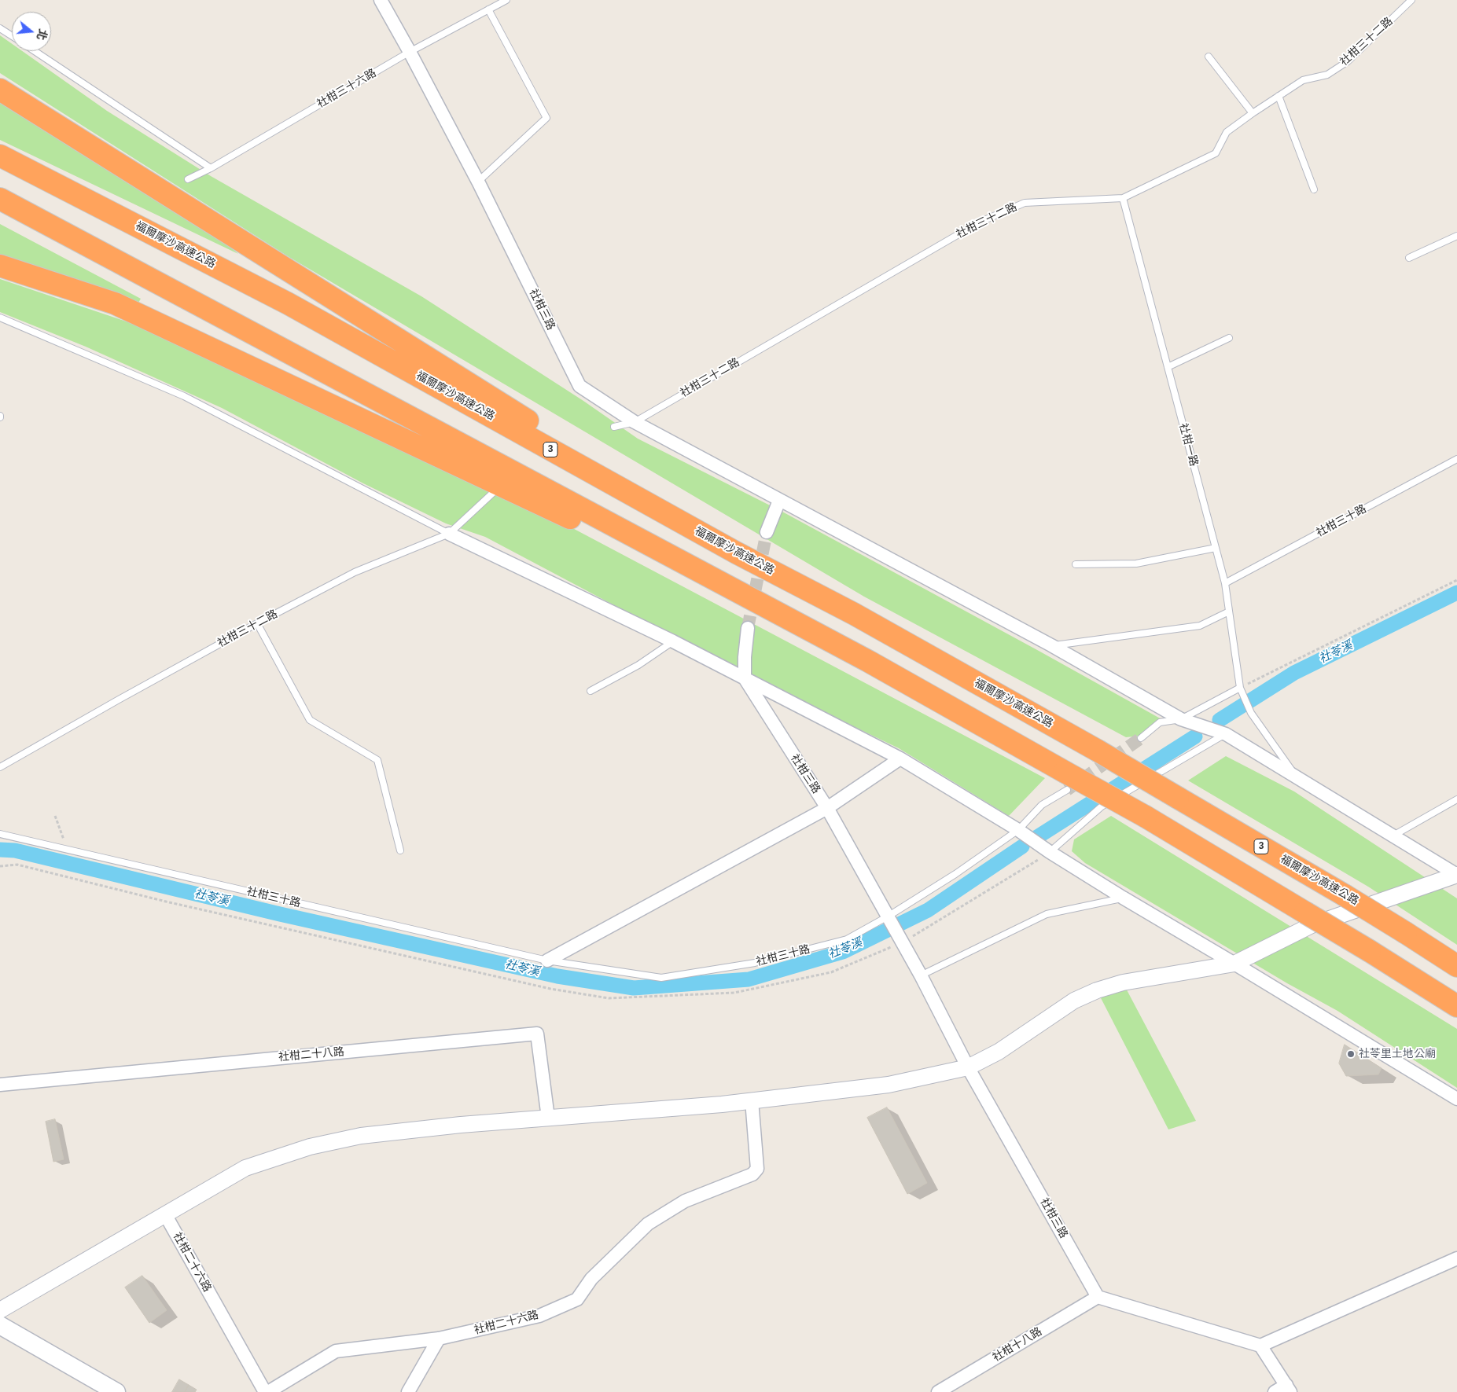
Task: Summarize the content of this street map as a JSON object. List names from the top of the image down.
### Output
{
  "streets": {
    "highway": ["福爾摩沙高速公路", "3"],
    "street": [
      "社柑三路",
      "社柑二十八路",
      "社柑二十六路",
      "社柑十八路"
    ],
    "lane": [
      "社柑三十二路",
      "社柑三十六路",
      "社柑一路",
      "社柑三十路"
    ]
  },
  "crossings": [
    ["社柑三十二路", "社柑三路"],
    ["社柑三十二路", "社柑一路"],
    ["社柑三十六路", "社柑三路"],
    ["社柑三路", "社柑一路"],
    ["社柑三路", "社柑三十路"],
    ["社柑三路", "社柑十八路"],
    ["社柑一路", "社柑三十路"]
  ],
  "water": ["社苓溪"],
  "places": ["社苓里土地公廟"],
  "north": "right"
}
